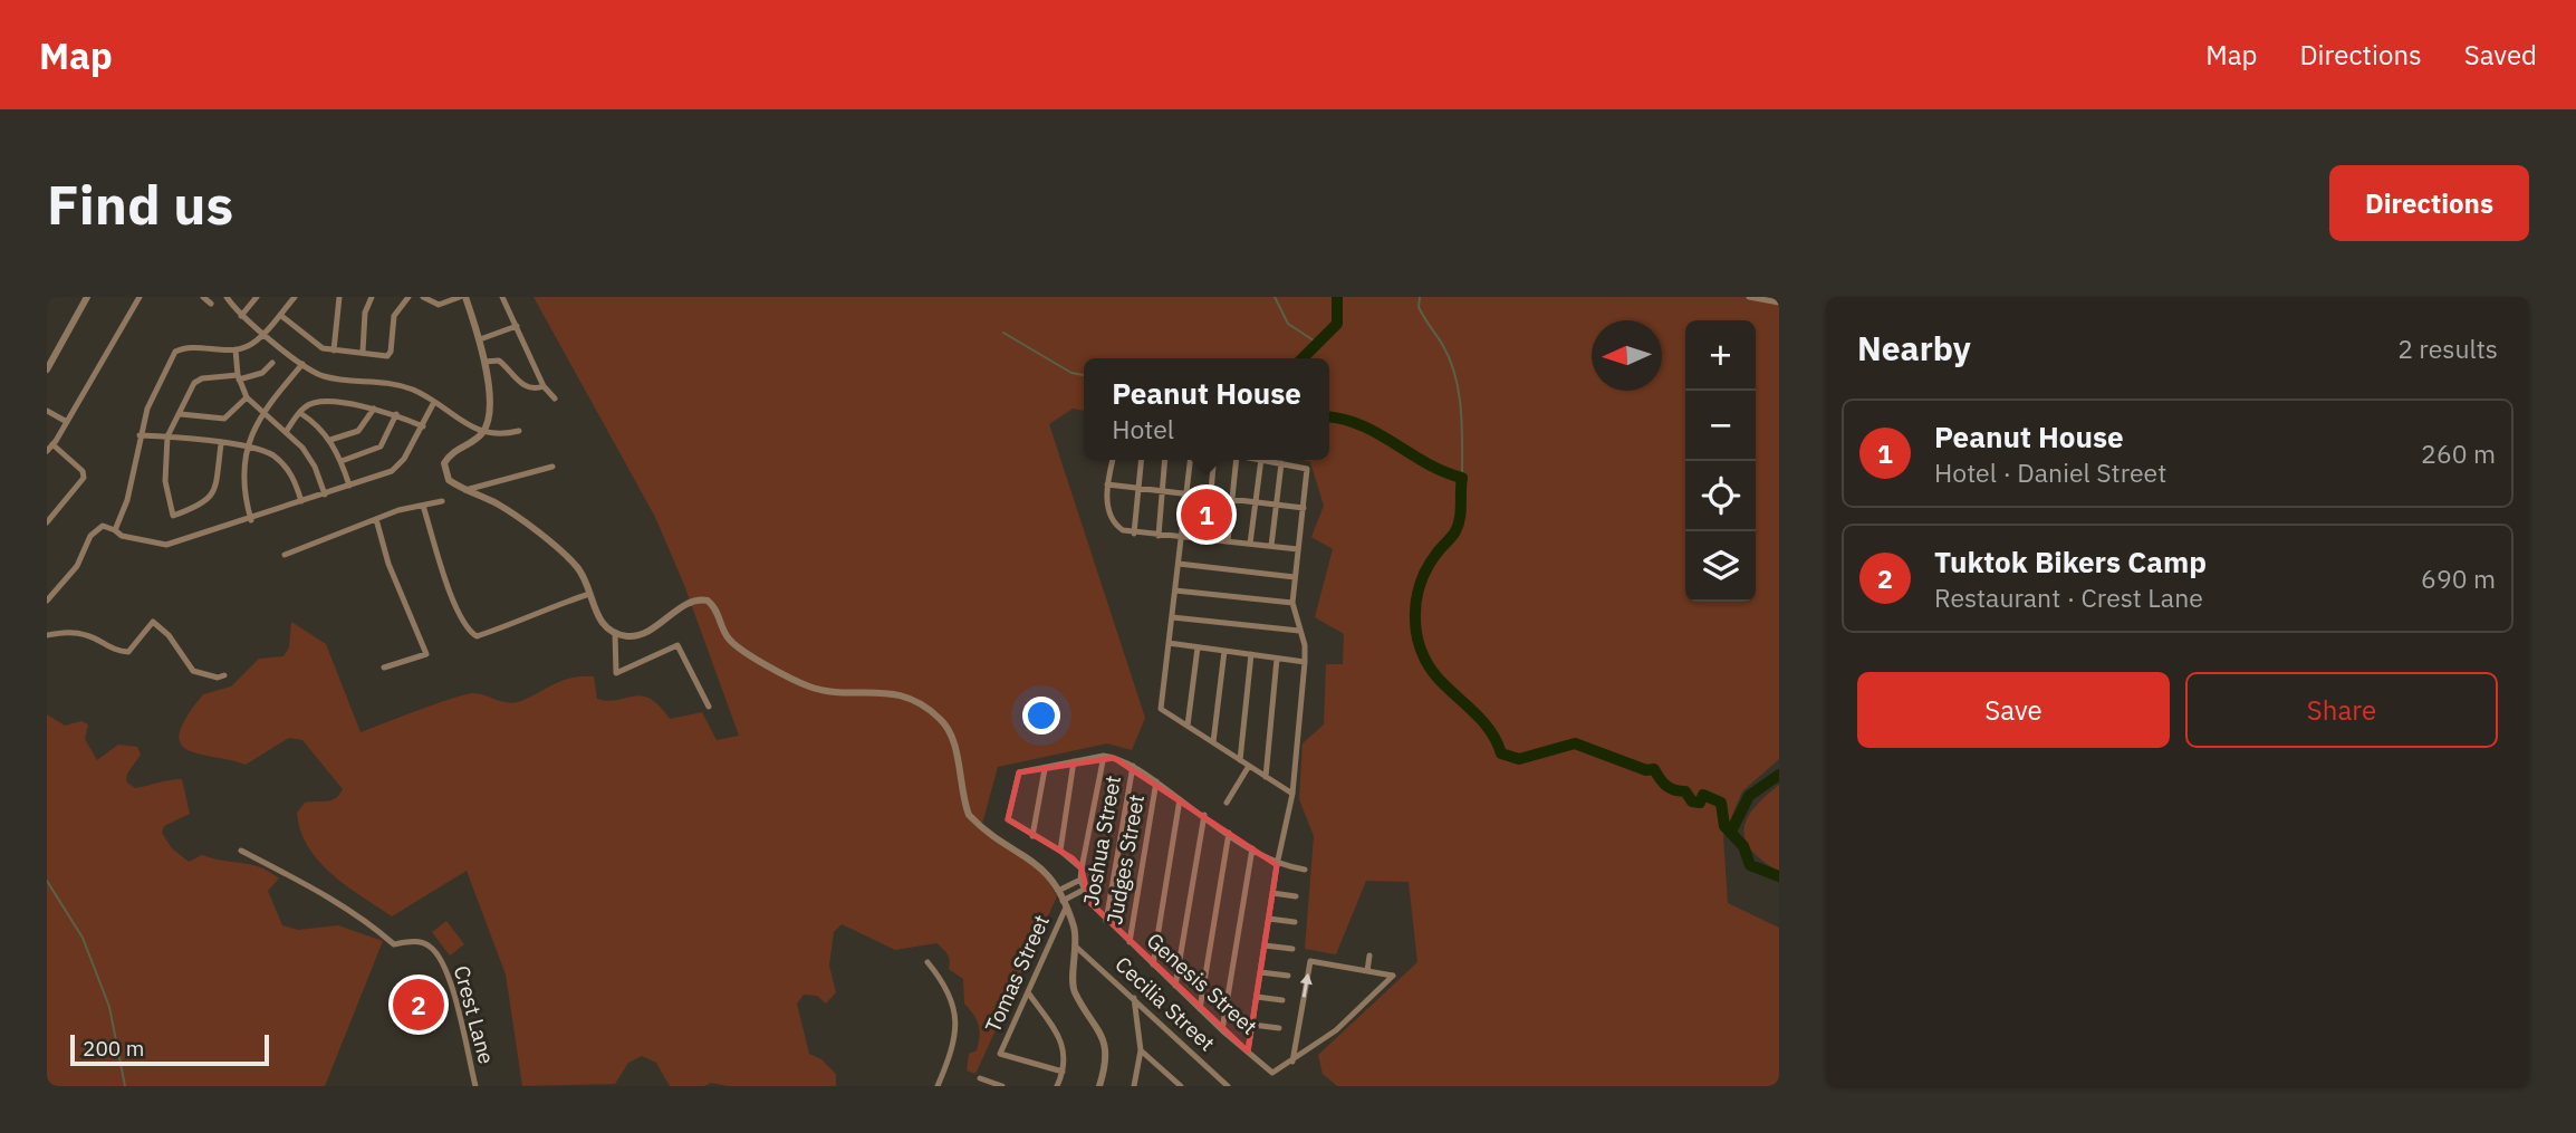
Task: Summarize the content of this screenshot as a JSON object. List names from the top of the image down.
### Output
{
  "streets": {
    "street": [
      "Joshua Street",
      "Judges Street",
      "Tomas Street",
      "Genesis Street",
      "Cecilia Street",
      "Crest Lane"
    ]
  },
  "crossings": [
    ["Joshua Street", "Genesis Street"],
    ["Judges Street", "Genesis Street"]
  ],
  "scale_bar": "200 m",
  "north": "left",
  "page": {
    "header": "Map",
    "nav": ["Map", "Directions", "Saved"],
    "buttons": [
      "Directions",
      ["Save", "Share"]
    ],
    "title": "Find us",
    "heading": ["Nearby", "2 results"],
    "map_buttons": ["+", "−"],
    "popup": ["Peanut House", "Hotel"],
    "list": [
      {
        "mark": "1",
        "name": "Peanut House",
        "note": "Hotel · Daniel Street",
        "value": "260 m"
      },
      {
        "mark": "2",
        "name": "Tuktok Bikers Camp",
        "note": "Restaurant · Crest Lane",
        "value": "690 m"
      }
    ],
    "pins": ["1", "2"],
    "scale": "200 m"
  }
}
